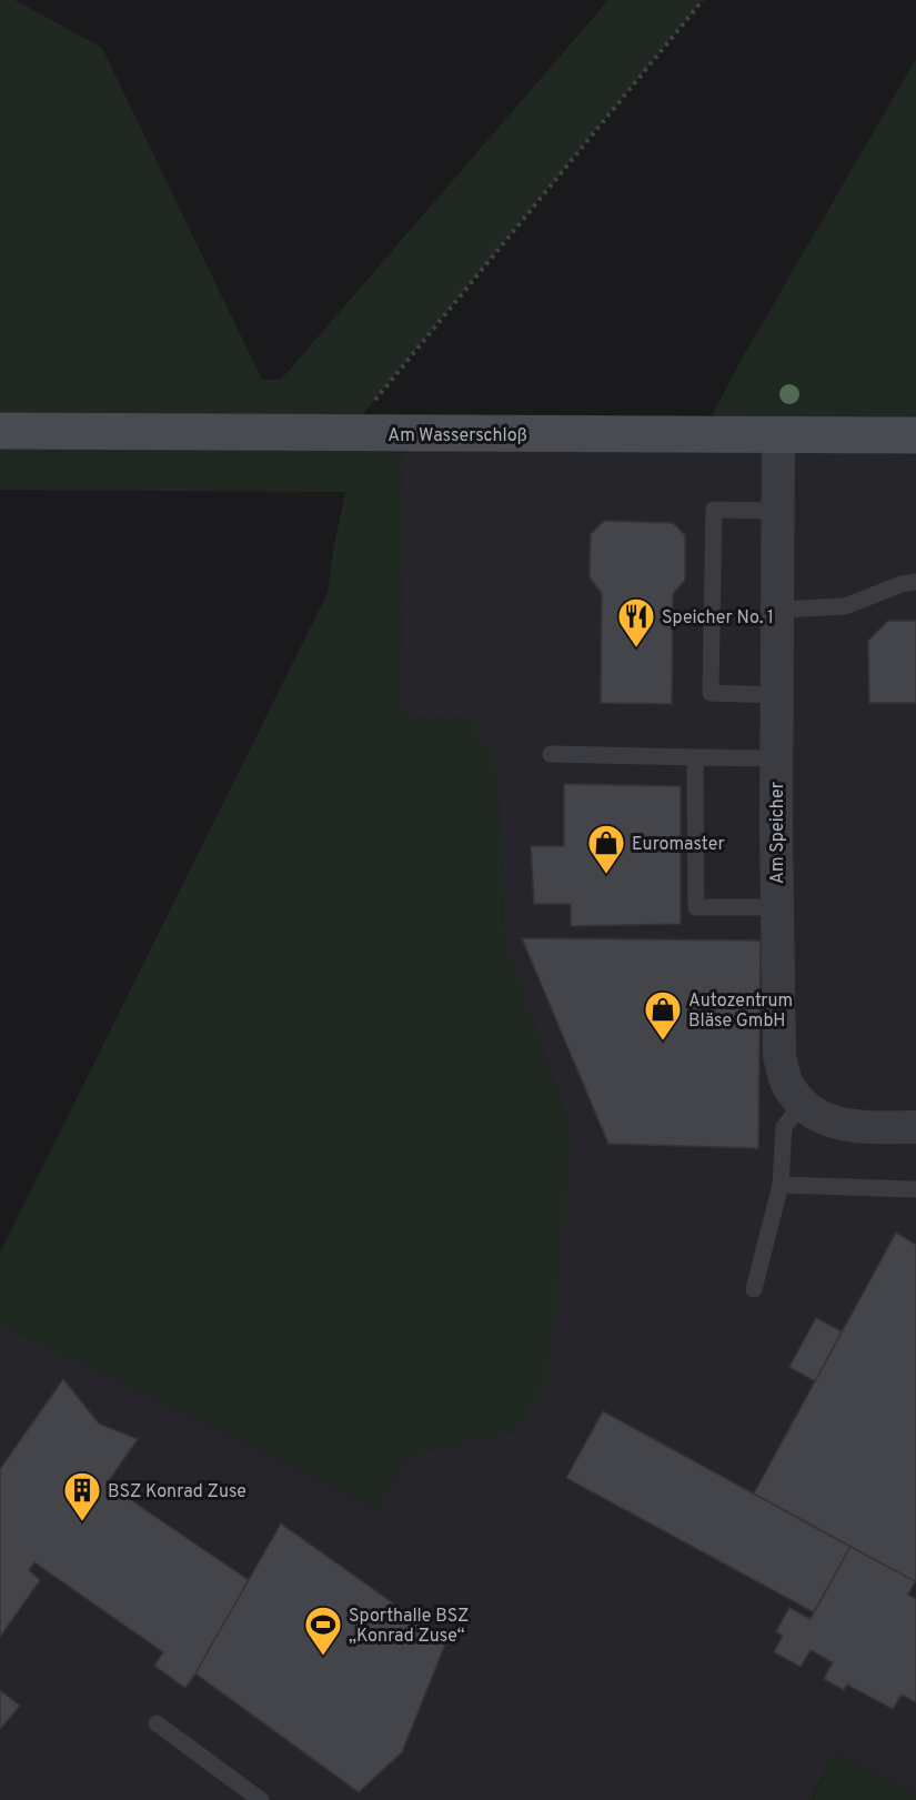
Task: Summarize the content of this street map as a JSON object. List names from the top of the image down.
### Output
{
  "streets": {
    "street": ["Am Wasserschloß", "Am Speicher"]
  },
  "crossings": [
    ["Am Wasserschloß", "Am Speicher"]
  ],
  "places": {
    "restaurant": ["Speicher No. 1"],
    "shop": ["Euromaster", "Autozentrum Bläse GmbH"],
    "building": ["BSZ Konrad Zuse"],
    "sports": ["Sporthalle BSZ „Konrad Zuse“"]
  }
}
